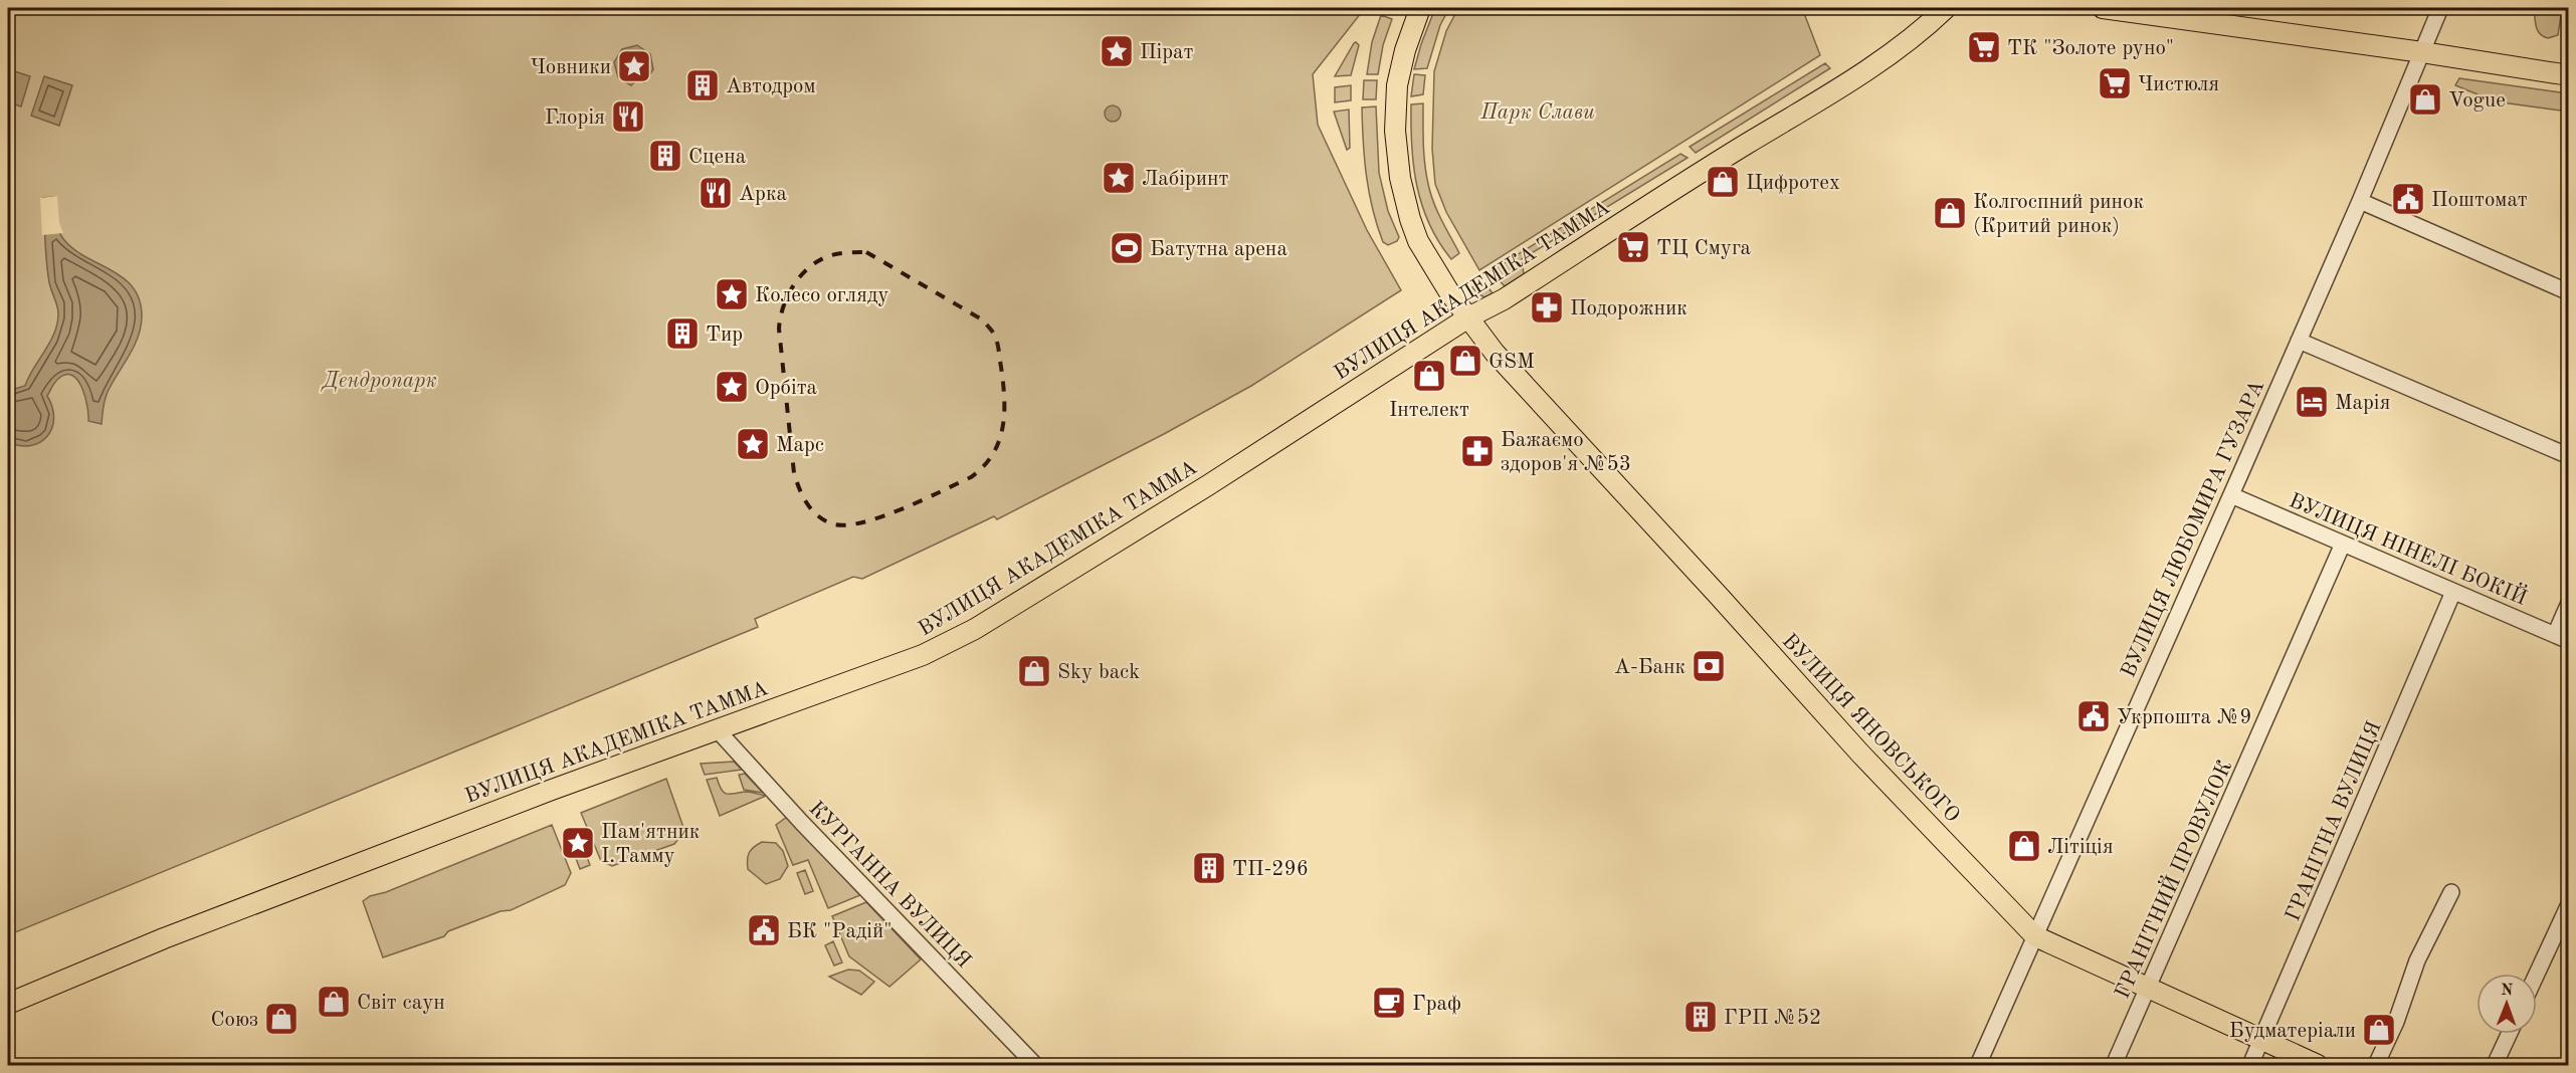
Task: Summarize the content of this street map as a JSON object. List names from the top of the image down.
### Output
{
  "streets": {
    "main road": ["ВУЛИЦЯ АКАДЕМІКА ТАММА", "ВУЛИЦЯ ЯНОВСЬКОГО"],
    "street": [
      "ВУЛИЦЯ ЛЮБОМИРА ГУЗАРА",
      "ВУЛИЦЯ НІНЕЛІ БОКІЙ",
      "ГРАНІТНА ВУЛИЦЯ",
      "ГРАНІТНИЙ ПРОВУЛОК",
      "КУРГАННА ВУЛИЦЯ"
    ]
  },
  "crossings": [
    ["ВУЛИЦЯ АКАДЕМІКА ТАММА", "ВУЛИЦЯ ЯНОВСЬКОГО"],
    ["ВУЛИЦЯ АКАДЕМІКА ТАММА", "КУРГАННА ВУЛИЦЯ"],
    ["ВУЛИЦЯ ЛЮБОМИРА ГУЗАРА", "ВУЛИЦЯ НІНЕЛІ БОКІЙ"],
    ["ВУЛИЦЯ ЛЮБОМИРА ГУЗАРА", "ВУЛИЦЯ ЯНОВСЬКОГО"],
    ["ВУЛИЦЯ НІНЕЛІ БОКІЙ", "ГРАНІТНА ВУЛИЦЯ"],
    ["ВУЛИЦЯ НІНЕЛІ БОКІЙ", "ГРАНІТНИЙ ПРОВУЛОК"],
    ["ВУЛИЦЯ ЯНОВСЬКОГО", "ГРАНІТНА ВУЛИЦЯ"],
    ["ВУЛИЦЯ ЯНОВСЬКОГО", "ГРАНІТНИЙ ПРОВУЛОК"]
  ],
  "parks": ["Парк Слави", "Дендропарк"],
  "places": {
    "supermarket": ["ТК \"Золоте руно\"", "Чистюля", "ТЦ Смуга"],
    "place": [
      "Пірат",
      "Човники",
      "Лабіринт",
      "Колесо огляду",
      "Орбіта",
      "Марс",
      "Пам'ятник І.Тамму"
    ],
    "building": [
      "Автодром",
      "Сцена",
      "Тир",
      "ТП-296",
      "ГРП №52"
    ],
    "shop": [
      "Vogue",
      "Цифротех",
      "Колгоспний ринок (Критий ринок)",
      "GSM",
      "Інтелект",
      "Sky back",
      "Літіція",
      "Світ саун",
      "Союз",
      "Будматеріали"
    ],
    "restaurant": ["Глорія", "Арка"],
    "public building": ["Поштомат", "Укрпошта №9", "БК \"Радій\""],
    "sports": ["Батутна арена"],
    "pharmacy": ["Подорожник", "Бажаємо здоров'я №53"],
    "hotel": ["Марія"],
    "bank": ["А-Банк"],
    "cafe": ["Граф"]
  },
  "north": "top"
}
